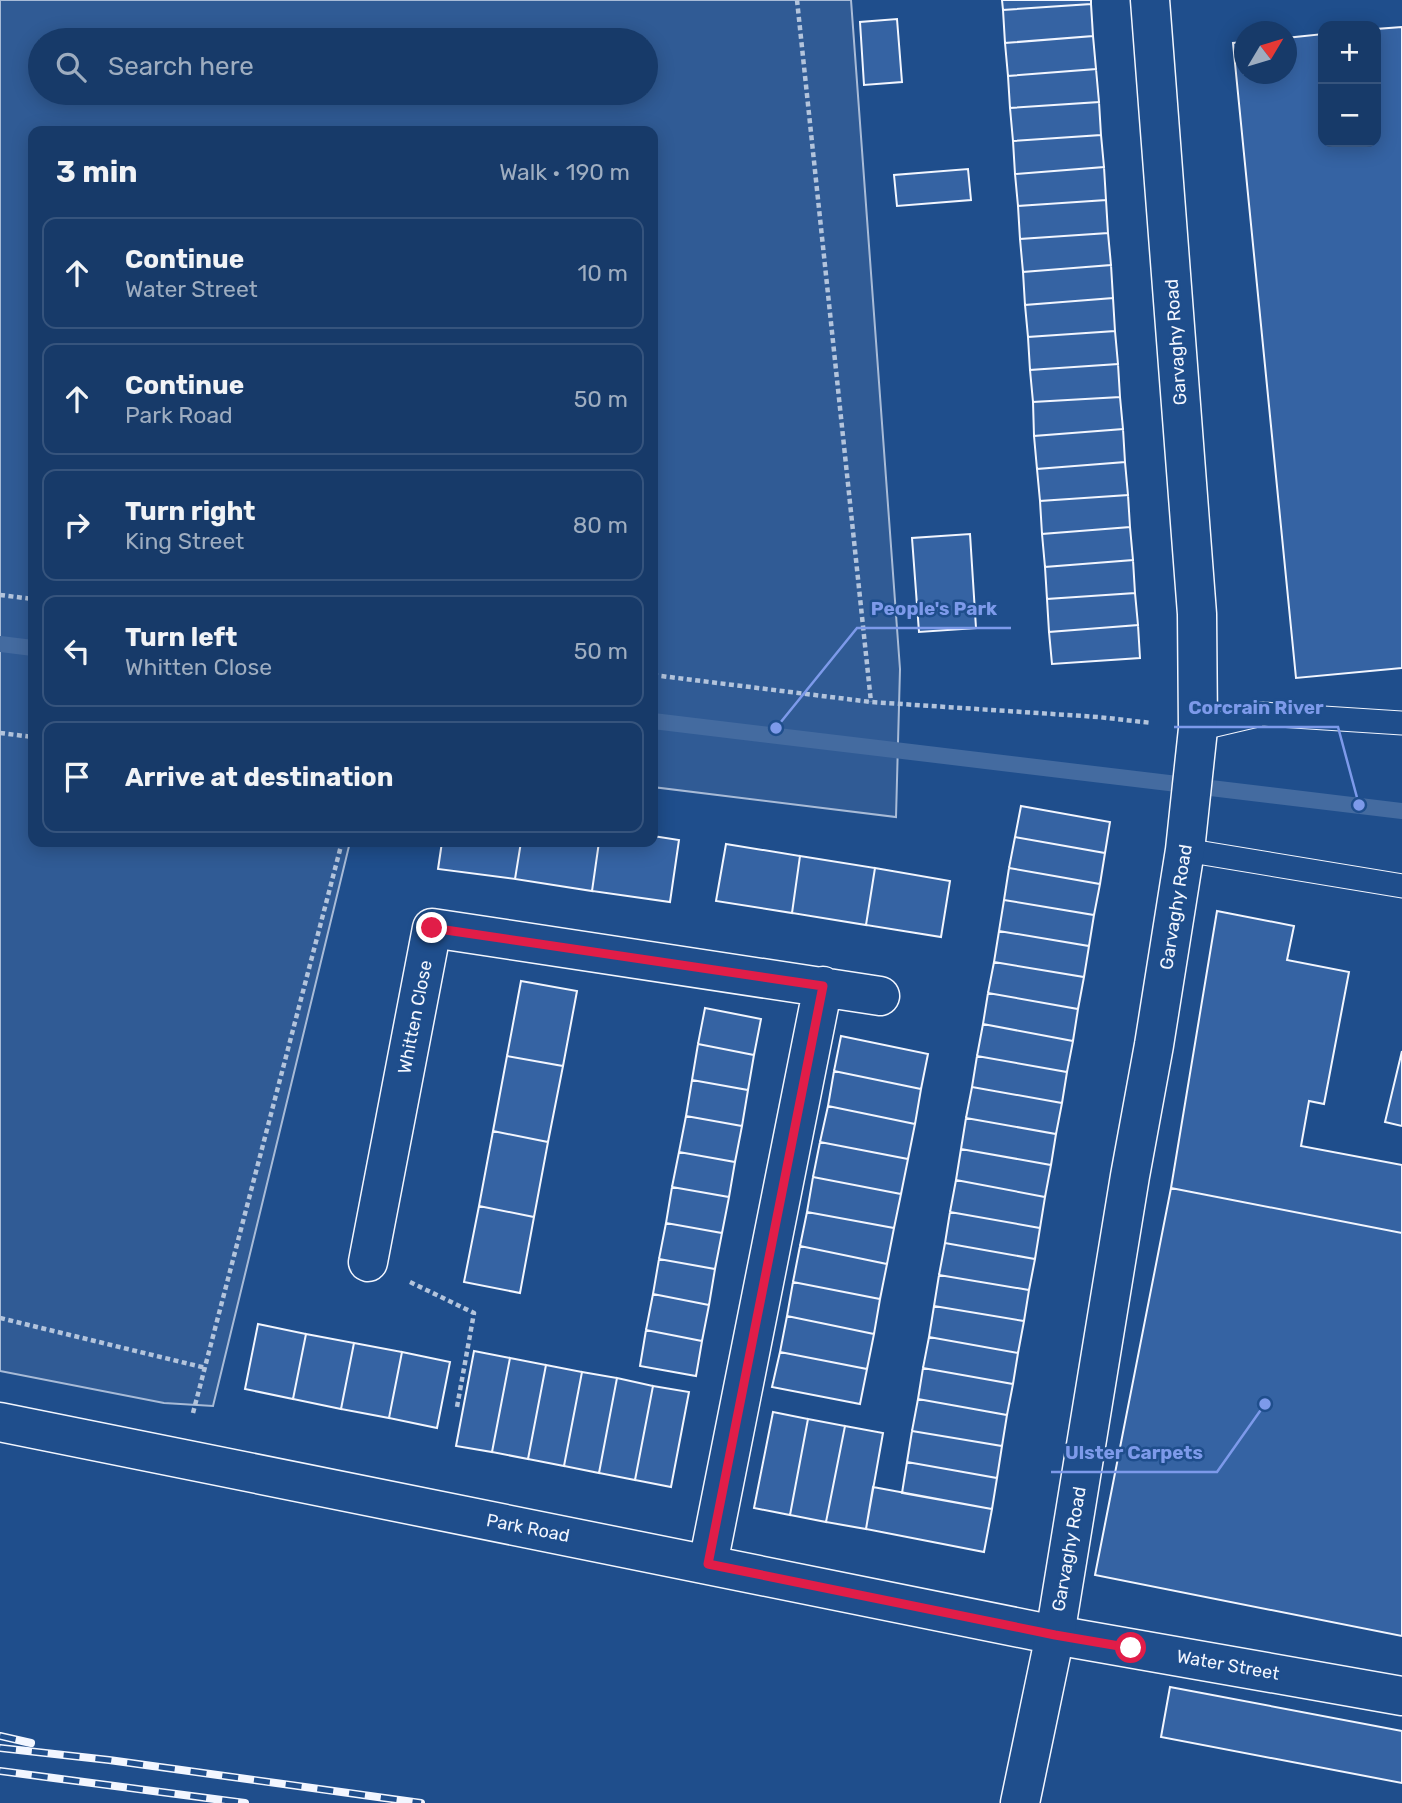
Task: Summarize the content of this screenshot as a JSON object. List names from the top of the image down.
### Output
{
  "streets": {
    "street": [
      "Garvaghy Road",
      "Whitten Close",
      "Park Road",
      "Water Street"
    ]
  },
  "crossings": [
    ["Garvaghy Road", "Park Road"],
    ["Garvaghy Road", "Water Street"],
    ["Park Road", "Water Street"]
  ],
  "places": ["People's Park", "Corcrain River", "Ulster Carpets"],
  "north": "top right",
  "page": {
    "map_buttons": ["+", "−"],
    "search": "Search here",
    "heading": ["3 min", "Walk · 190 m"],
    "list": [
      ["Continue", "Water Street", "10 m"],
      ["Continue", "Park Road", "50 m"],
      ["Turn right", "King Street", "80 m"],
      ["Turn left", "Whitten Close", "50 m"],
      "Arrive at destination"
    ]
  }
}
